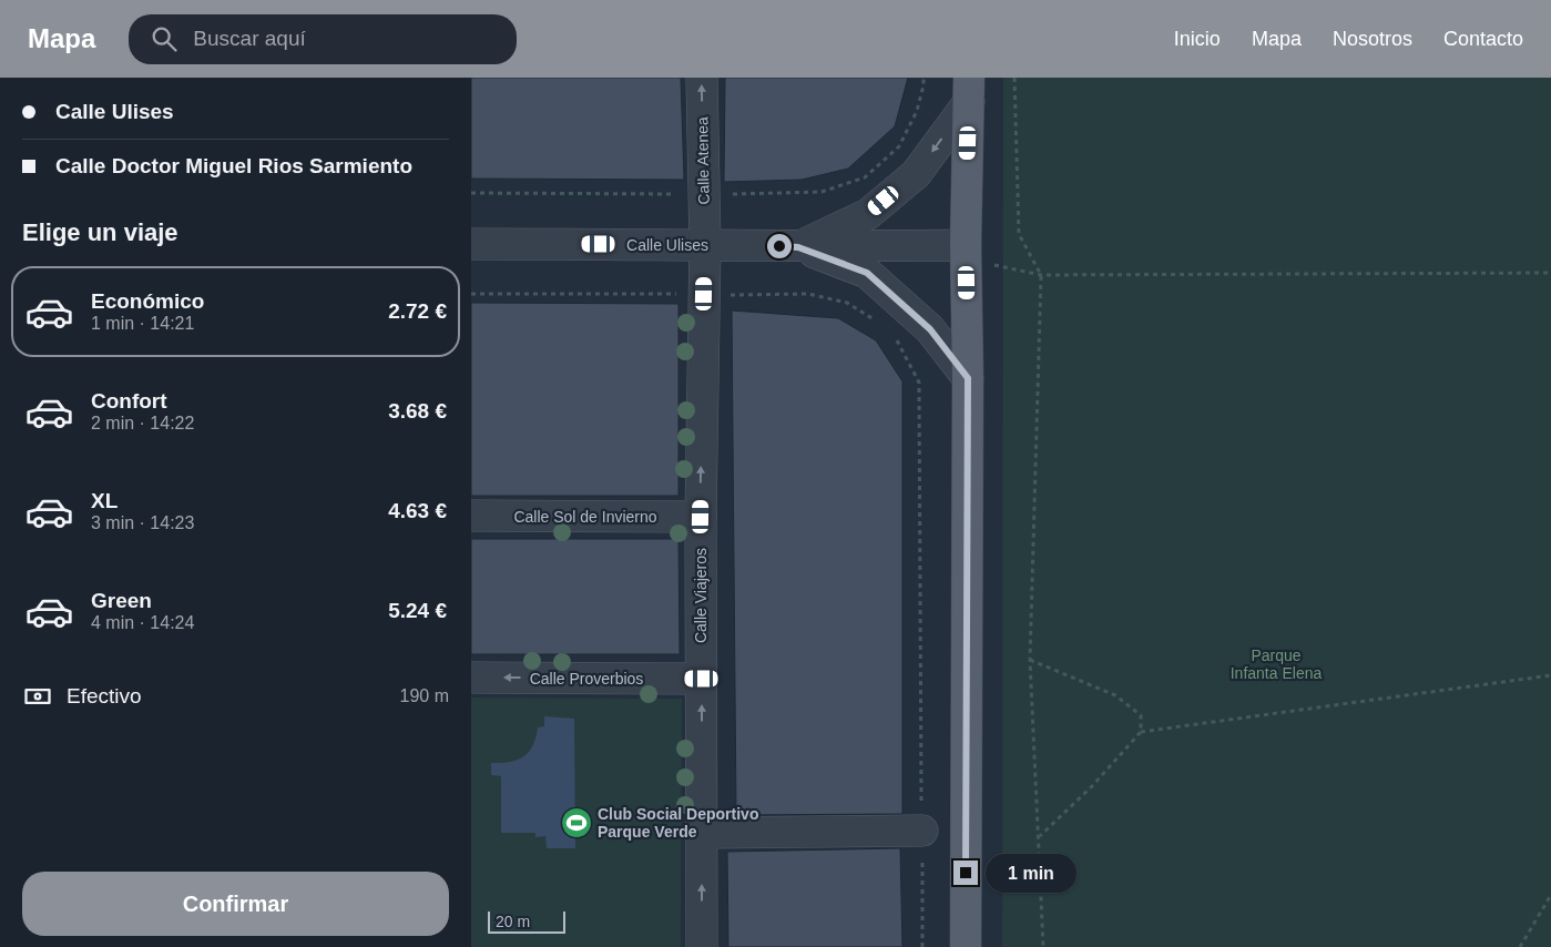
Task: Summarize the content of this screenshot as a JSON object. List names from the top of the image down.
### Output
{
  "streets": {
    "street": [
      "Calle Atenea",
      "Calle Ulises",
      "Calle Sol de Invierno",
      "Calle Viajeros",
      "Calle Proverbios"
    ]
  },
  "crossings": [
    ["Calle Atenea", "Calle Ulises"],
    ["Calle Atenea", "Calle Viajeros"],
    ["Calle Ulises", "Calle Viajeros"],
    ["Calle Sol de Invierno", "Calle Viajeros"],
    ["Calle Viajeros", "Calle Proverbios"]
  ],
  "one_way": ["Calle Atenea", "Calle Viajeros", "Calle Proverbios"],
  "parks": ["Parque Infanta Elena"],
  "places": {
    "sports": ["Club Social Deportivo Parque Verde"]
  },
  "scale_bar": "20 m",
  "page": {
    "header": "Mapa",
    "search": "Buscar aquí",
    "nav": [
      "Inicio",
      "Mapa",
      "Nosotros",
      "Contacto"
    ],
    "banner": ["Calle Ulises", "Calle Doctor Miguel Rios Sarmiento"],
    "heading": "Elige un viaje",
    "list": [
      {
        "name": "Económico",
        "note": "1 min · 14:21",
        "value": "2.72 €"
      },
      {
        "name": "Confort",
        "note": "2 min · 14:22",
        "value": "3.68 €"
      },
      {
        "name": "XL",
        "note": "3 min · 14:23",
        "value": "4.63 €"
      },
      {
        "name": "Green",
        "note": "4 min · 14:24",
        "value": "5.24 €"
      }
    ],
    "pay": ["Efectivo", "190 m"],
    "bubble": "1 min",
    "buttons": "Confirmar",
    "scale": "20 m"
  }
}
